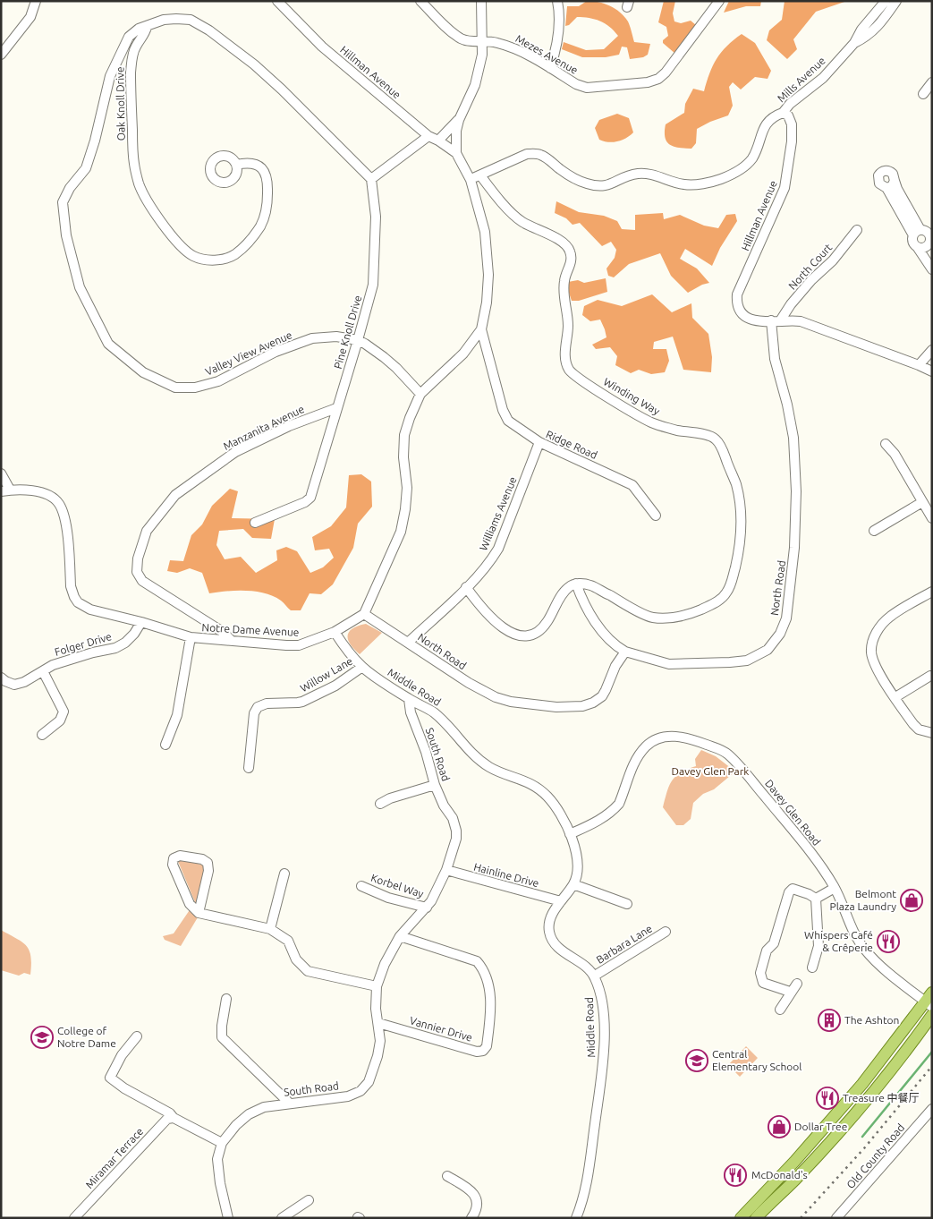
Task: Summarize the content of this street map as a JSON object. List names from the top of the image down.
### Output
{
  "streets": {
    "street": [
      "Mezes Avenue",
      "Hillman Avenue",
      "Mills Avenue",
      "Oak Knoll Drive",
      "North Court",
      "Pine Knoll Drive",
      "Valley View Avenue",
      "Winding Way",
      "Manzanita Avenue",
      "Ridge Road",
      "Williams Avenue",
      "North Road",
      "Notre Dame Avenue",
      "Folger Drive",
      "Willow Lane",
      "Middle Road",
      "South Road",
      "Davey Glen Road",
      "Hainline Drive",
      "Korbel Way",
      "Barbara Lane",
      "Vannier Drive",
      "Old County Road",
      "Miramar Terrace"
    ]
  },
  "crossings": [
    ["Hillman Avenue", "Mills Avenue"],
    ["Hillman Avenue", "North Road"],
    ["Oak Knoll Drive", "Valley View Avenue"],
    ["Pine Knoll Drive", "Valley View Avenue"],
    ["Pine Knoll Drive", "Manzanita Avenue"],
    ["Manzanita Avenue", "Notre Dame Avenue"],
    ["Ridge Road", "Williams Avenue"],
    ["Williams Avenue", "North Road"],
    ["North Road", "Notre Dame Avenue"],
    ["Notre Dame Avenue", "Folger Drive"],
    ["Notre Dame Avenue", "Middle Road"],
    ["Willow Lane", "Middle Road"],
    ["Middle Road", "South Road"],
    ["Middle Road", "Davey Glen Road"],
    ["Middle Road", "Hainline Drive"],
    ["Middle Road", "Barbara Lane"],
    ["South Road", "Hainline Drive"],
    ["South Road", "Korbel Way"],
    ["South Road", "Vannier Drive"]
  ],
  "parks": ["Davey Glen Park"],
  "places": {
    "shop": ["Belmont Plaza Laundry", "Dollar Tree"],
    "restaurant": ["Whispers Café & Crêperie", "Treasure 中餐厅", "McDonald's"],
    "building": ["The Ashton"],
    "school or university": ["College of Notre Dame", "Central Elementary School"]
  }
}
